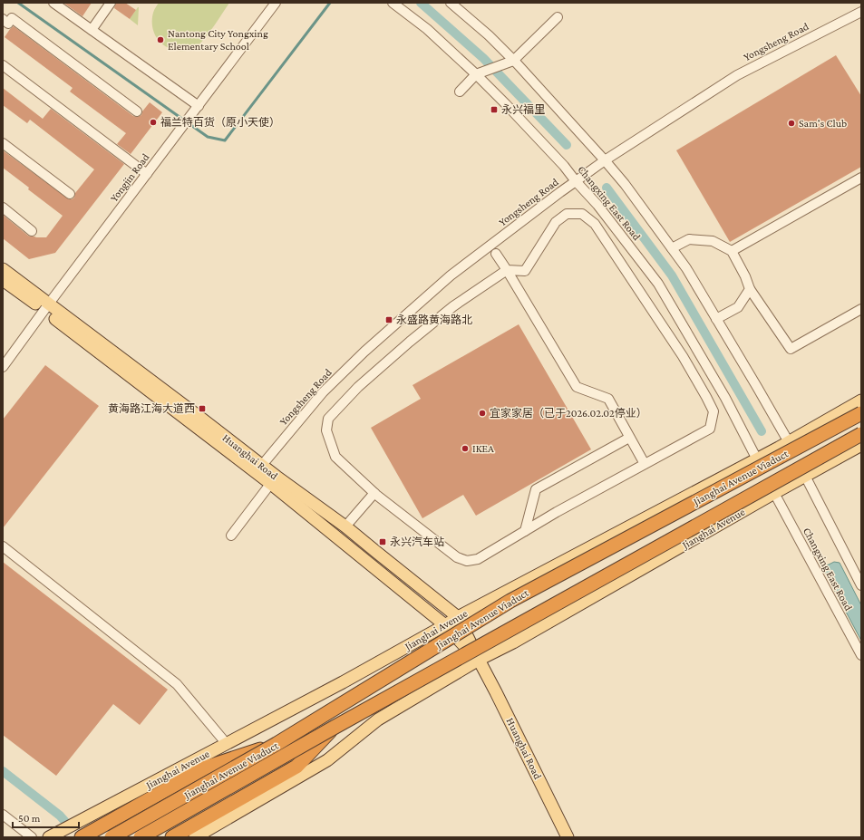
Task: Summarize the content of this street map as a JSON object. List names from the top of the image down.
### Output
{
  "streets": {
    "highway": ["Jianghai Avenue Viaduct"],
    "main road": ["Huanghai Road", "Jianghai Avenue"],
    "street": ["Yongsheng Road", "Yongjin Road", "Changxing East Road"]
  },
  "crossings": [
    ["Yongsheng Road", "Changxing East Road"],
    ["Yongsheng Road", "Huanghai Road"],
    ["Yongjin Road", "Huanghai Road"],
    ["Changxing East Road", "Jianghai Avenue"],
    ["Huanghai Road", "Jianghai Avenue"]
  ],
  "places": {
    "other": [
      "Nantong City Yongxing Elementary School",
      "福兰特百货（原小天使）",
      "Sam's Club",
      "宜家家居（已于2026.02.02停业）",
      "IKEA"
    ],
    "transit": [
      "永兴福里",
      "永盛路黄海路北",
      "黄海路江海大道西",
      "永兴汽车站"
    ]
  },
  "scale_bar": "50 m"
}
